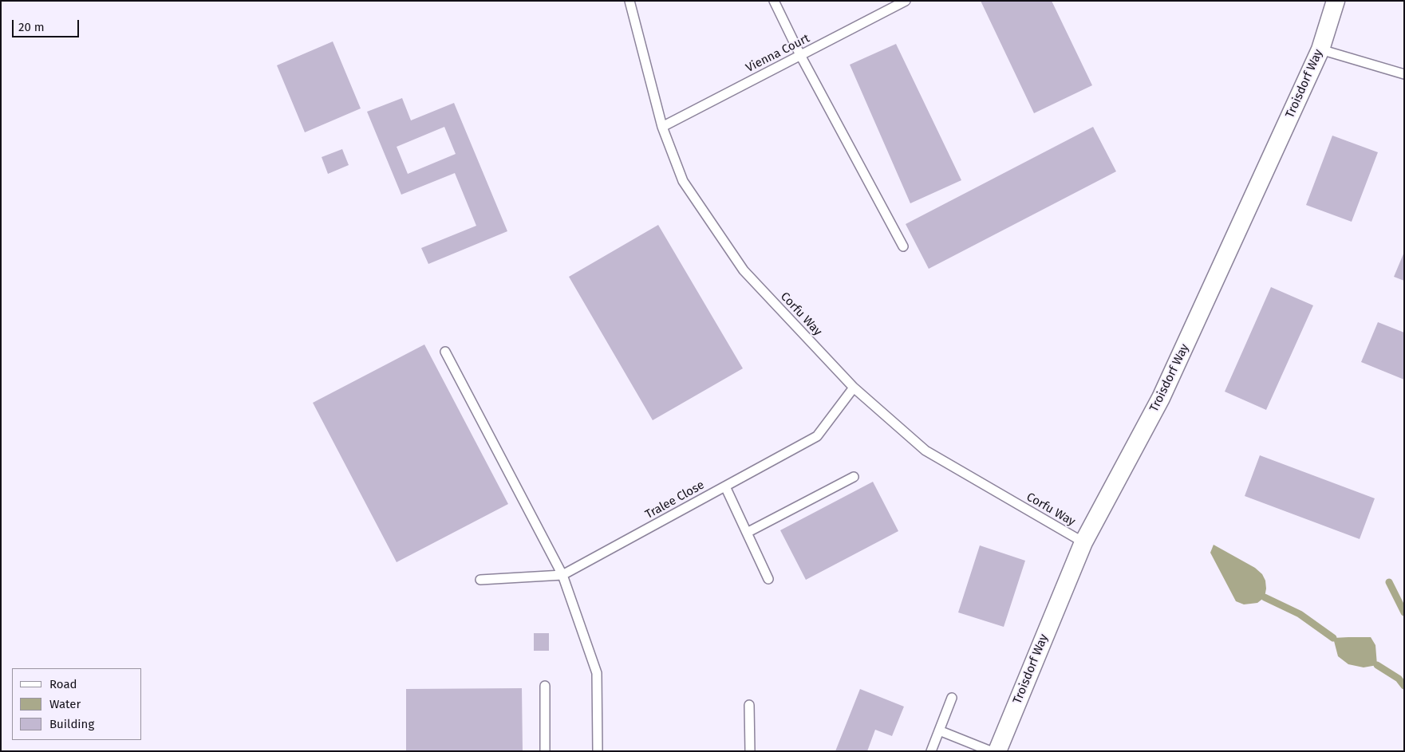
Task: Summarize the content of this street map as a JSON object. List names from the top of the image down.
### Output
{
  "streets": {
    "street": ["Troisdorf Way"],
    "lane": ["Vienna Court", "Corfu Way", "Tralee Close"]
  },
  "crossings": [
    ["Vienna Court", "Corfu Way"],
    ["Troisdorf Way", "Corfu Way"],
    ["Corfu Way", "Tralee Close"]
  ],
  "legend": ["Road", "Water", "Building"],
  "scale_bar": "20 m"
}
